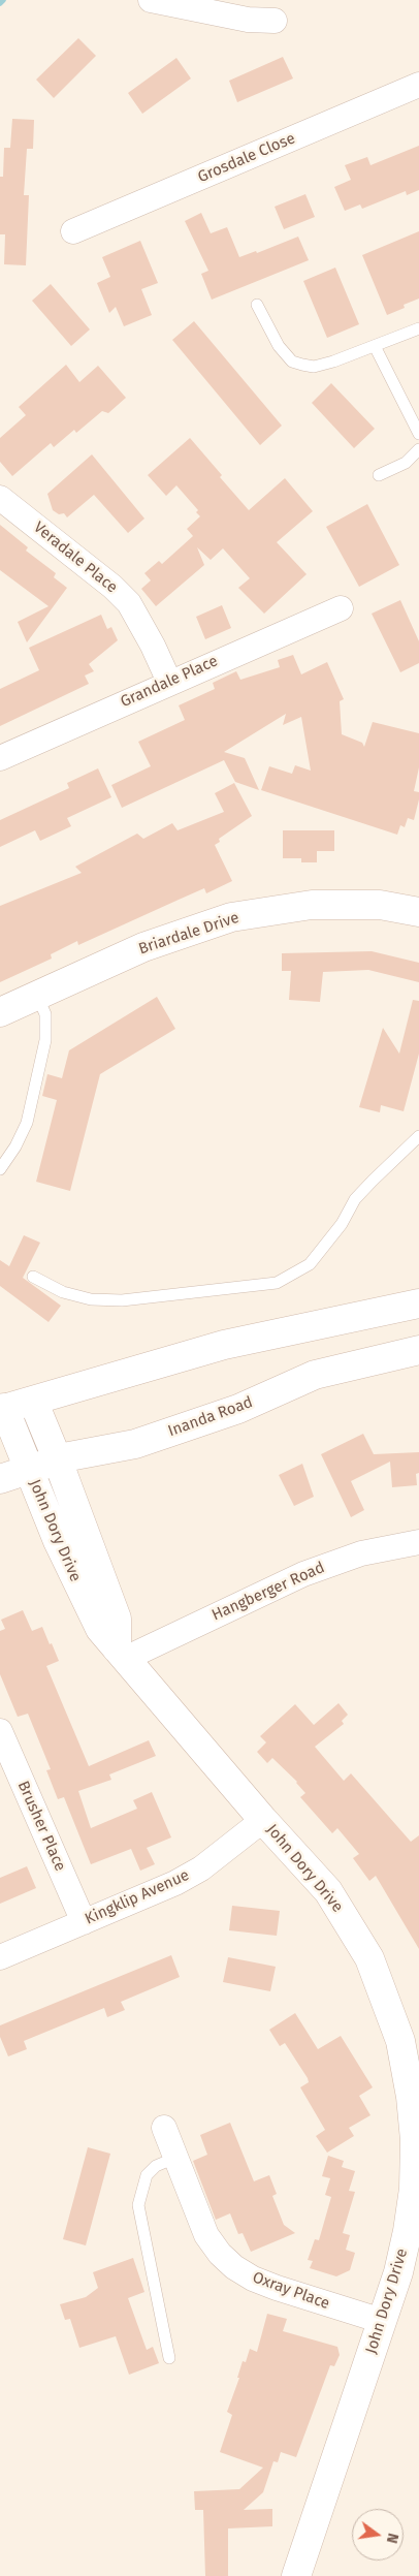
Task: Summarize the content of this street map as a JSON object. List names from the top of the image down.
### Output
{
  "streets": {
    "street": [
      "Grosdale Close",
      "Veradale Place",
      "Grandale Place",
      "Briardale Drive",
      "Inanda Road",
      "John Dory Drive",
      "Hangberger Road",
      "Brusher Place",
      "Kingklip Avenue",
      "Oxray Place"
    ]
  },
  "crossings": [
    ["Veradale Place", "Grandale Place"],
    ["Inanda Road", "John Dory Drive"],
    ["John Dory Drive", "Hangberger Road"],
    ["John Dory Drive", "Kingklip Avenue"],
    ["John Dory Drive", "Oxray Place"],
    ["Brusher Place", "Kingklip Avenue"]
  ],
  "north": "right"
}
